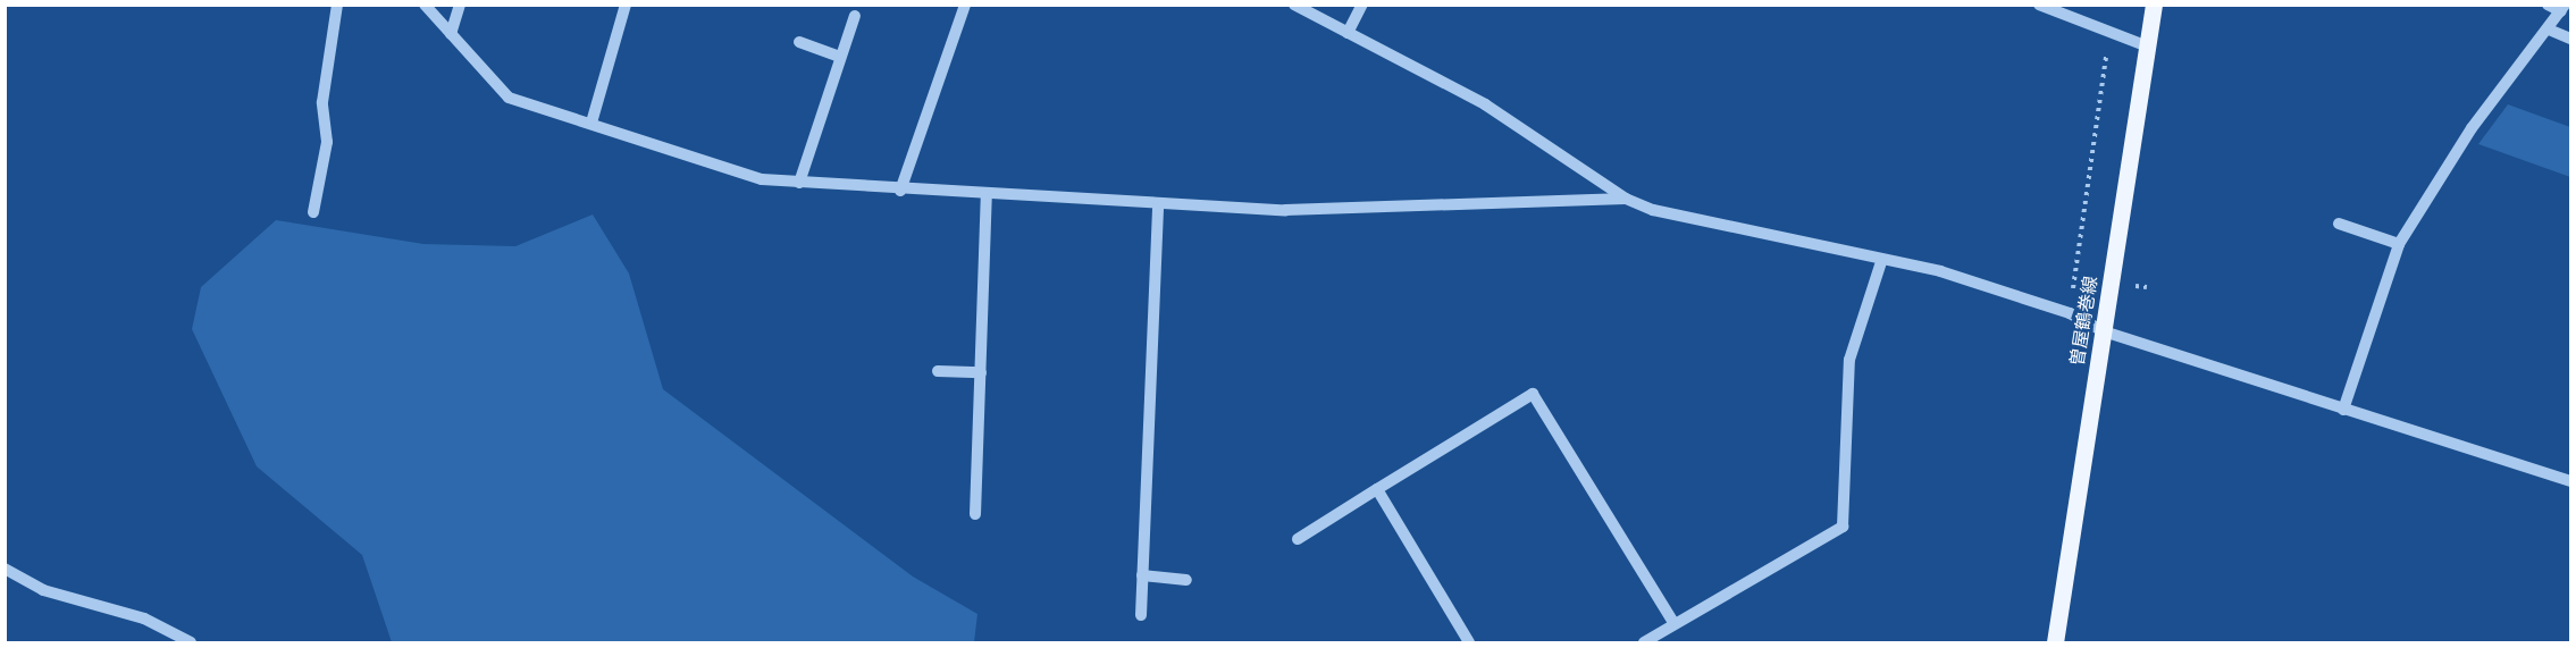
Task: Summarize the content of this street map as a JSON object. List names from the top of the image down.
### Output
{
  "streets": {
    "main road": ["曽屋鶴巻線"]
  }
}
